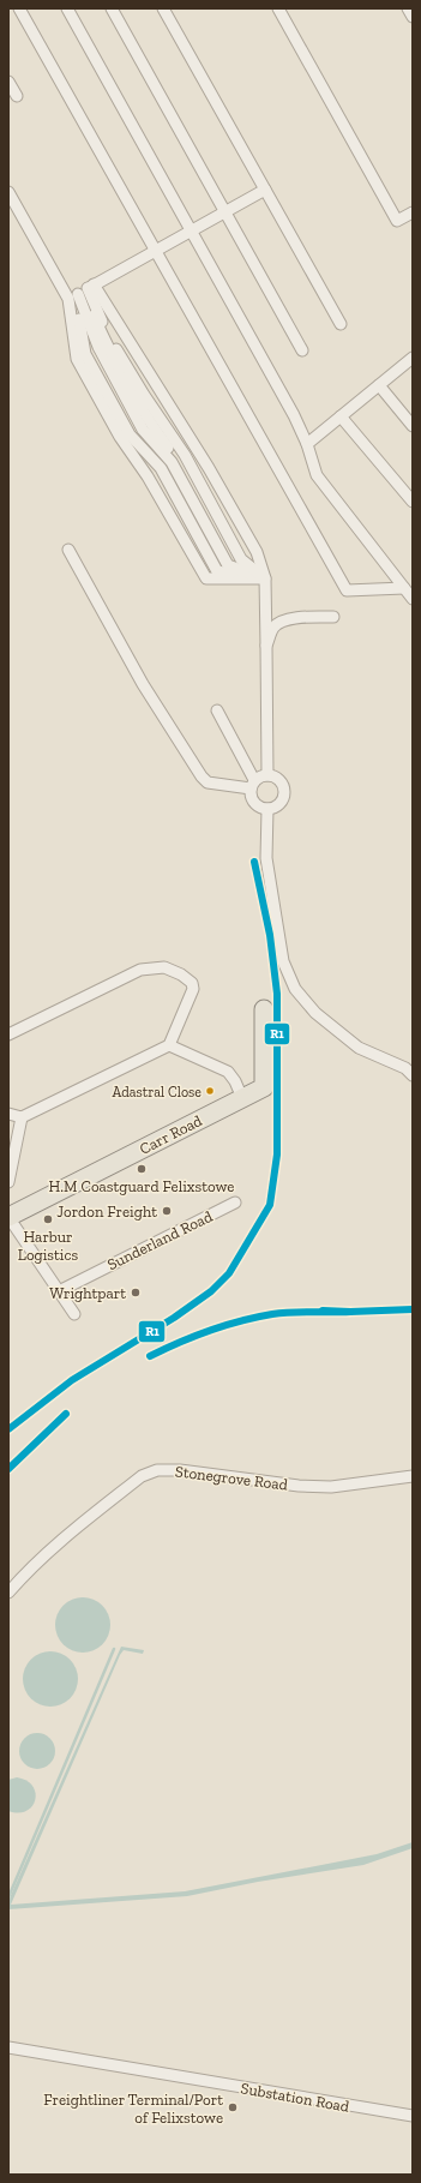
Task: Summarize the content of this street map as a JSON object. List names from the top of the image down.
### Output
{
  "streets": {
    "main road": ["Carr Road"],
    "street": ["Sunderland Road", "Stonegrove Road", "Substation Road"]
  },
  "places": [
    "Adastral Close",
    "H.M Coastguard Felixstowe",
    "Jordon Freight",
    "Harbur Logistics",
    "Wrightpart",
    "Freightliner Terminal/Port of Felixstowe"
  ],
  "lines": ["transit line R1"]
}
